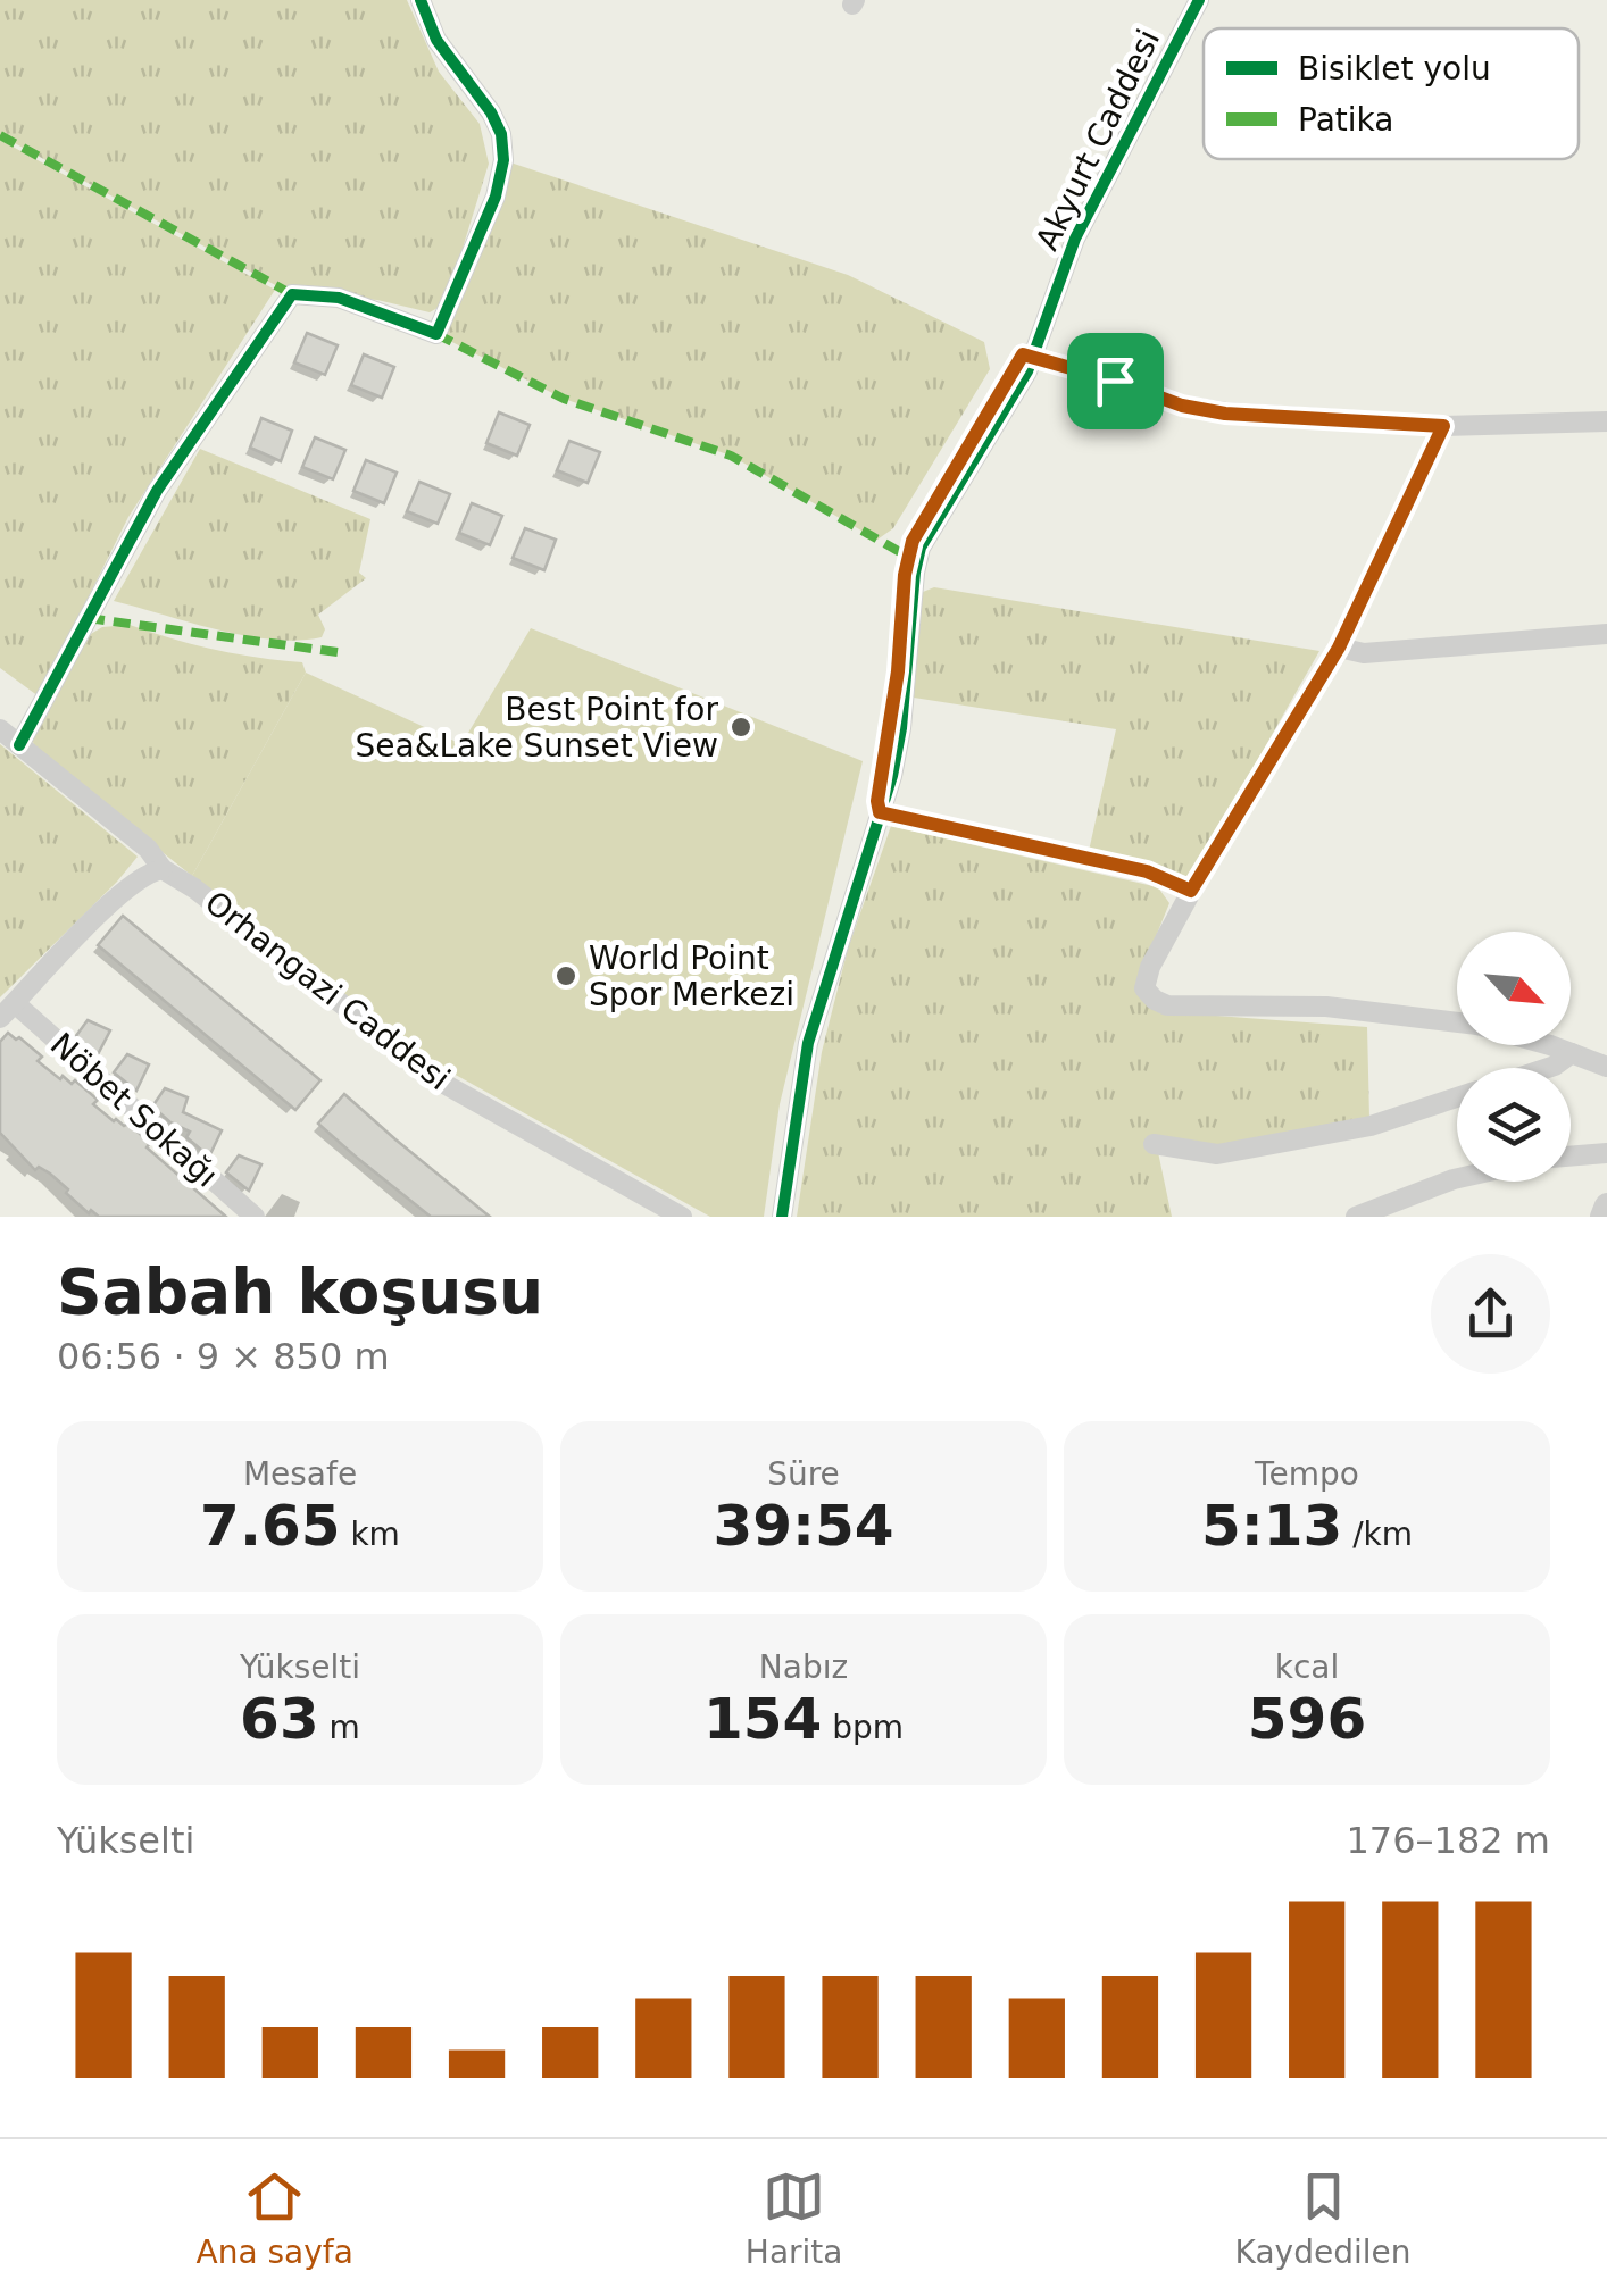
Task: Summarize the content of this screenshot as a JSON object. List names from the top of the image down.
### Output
{
  "streets": {
    "street": ["Akyurt Caddesi", "Orhangazi Caddesi", "Nöbet Sokağı"]
  },
  "crossings": [
    ["Orhangazi Caddesi", "Nöbet Sokağı"]
  ],
  "places": ["Best Point for Sea&Lake Sunset View", "World Point Spor Merkezi"],
  "legend": ["Bisiklet yolu", "Patika"],
  "north": "bottom right",
  "page": {
    "heading": ["Sabah koşusu", "06:56 · 9 × 850 m"],
    "stats": [
      ["Mesafe", "7.65 km"],
      ["Süre", "39:54"],
      ["Tempo", "5:13 /km"],
      ["Yükselti", "63 m"],
      ["Nabız", "154 bpm"],
      ["kcal", "596"]
    ],
    "chart": ["Yükselti", "176–182 m"],
    "tabs": ["Ana sayfa", "Harita", "Kaydedilen"]
  }
}
